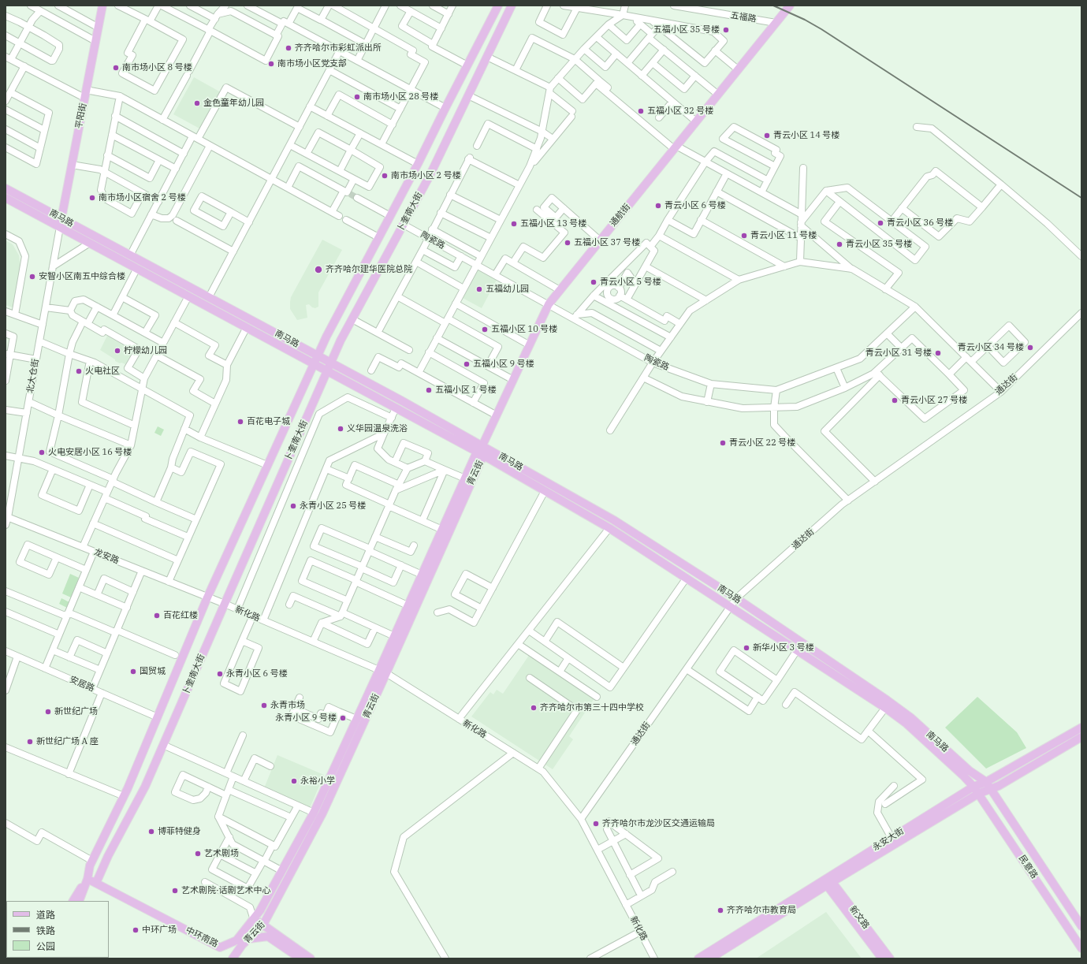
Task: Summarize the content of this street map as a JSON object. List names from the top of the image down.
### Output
{
  "streets": {
    "main road": [
      "平阳街",
      "卜奎南大街",
      "通航街",
      "南马路",
      "青云街",
      "永安大街",
      "民意路",
      "新文路",
      "中环南路"
    ],
    "street": [
      "五福路",
      "陶瓷路",
      "北大仓街",
      "通达街",
      "龙安路",
      "新化路",
      "安居路"
    ]
  },
  "crossings": [
    ["五福路", "通航街"],
    ["平阳街", "南马路"],
    ["平阳街", "北大仓街"],
    ["卜奎南大街", "南马路"],
    ["卜奎南大街", "陶瓷路"],
    ["卜奎南大街", "龙安路"],
    ["卜奎南大街", "新化路"],
    ["卜奎南大街", "安居路"],
    ["卜奎南大街", "中环南路"],
    ["通航街", "南马路"],
    ["通航街", "陶瓷路"],
    ["通航街", "青云街"],
    ["南马路", "北大仓街"],
    ["南马路", "通达街"],
    ["南马路", "青云街"],
    ["南马路", "永安大街"],
    ["南马路", "民意路"],
    ["北大仓街", "龙安路"],
    ["通达街", "新化路"],
    ["青云街", "新化路"],
    ["青云街", "中环南路"],
    ["龙安路", "新化路"],
    ["永安大街", "民意路"],
    ["永安大街", "新文路"]
  ],
  "places": [
    "五福小区 35 号楼",
    "齐齐哈尔市彩虹派出所",
    "南市场小区党支部",
    "南市场小区 8 号楼",
    "南市场小区 28 号楼",
    "金色童年幼儿园",
    "五福小区 32 号楼",
    "青云小区 14 号楼",
    "南市场小区 2 号楼",
    "南市场小区宿舍 2 号楼",
    "青云小区 6 号楼",
    "青云小区 36 号楼",
    "五福小区 13 号楼",
    "青云小区 11 号楼",
    "五福小区 37 号楼",
    "青云小区 35 号楼",
    "齐齐哈尔建华医院总院",
    "安智小区南五中综合楼",
    "青云小区 5 号楼",
    "五福幼儿园",
    "五福小区 10 号楼",
    "青云小区 34 号楼",
    "柠檬幼儿园",
    "青云小区 31 号楼",
    "五福小区 9 号楼",
    "火电社区",
    "五福小区 1 号楼",
    "青云小区 27 号楼",
    "百花电子城",
    "义华园温泉洗浴",
    "青云小区 22 号楼",
    "火电安居小区 16 号楼",
    "永青小区 25 号楼",
    "百花红楼",
    "新华小区 3 号楼",
    "国贸城",
    "永青小区 6 号楼",
    "永青市场",
    "齐齐哈尔市第三十四中学校",
    "新世纪广场",
    "永青小区 9 号楼",
    "新世纪广场 A 座",
    "永裕小学",
    "齐齐哈尔市龙沙区交通运输局",
    "博菲特健身",
    "艺术剧场",
    "艺术剧院·话剧艺术中心",
    "齐齐哈尔市教育局",
    "中环广场"
  ],
  "legend": ["道路", "铁路", "公园"]
}
